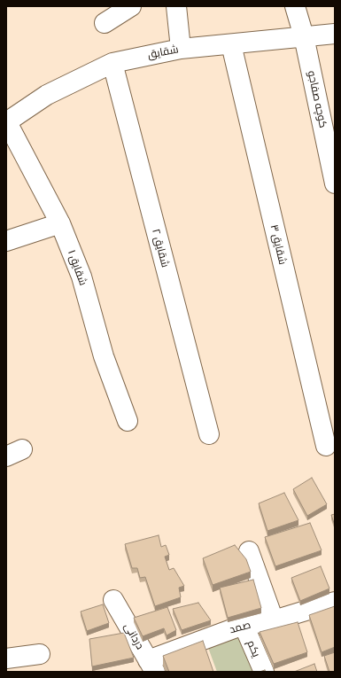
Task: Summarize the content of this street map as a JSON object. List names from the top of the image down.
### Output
{
  "streets": {
    "street": [
      "شقایق",
      "کوچه صفاجو",
      "شقایق ۳",
      "شقایق ۲",
      "شقایق ۱",
      "صمد",
      "دردانی",
      "یکم"
    ]
  },
  "crossings": [
    ["شقایق", "کوچه صفاجو"],
    ["شقایق", "شقایق ۳"],
    ["شقایق", "شقایق ۲"],
    ["شقایق", "شقایق ۱"],
    ["صمد", "دردانی"],
    ["صمد", "یکم"]
  ]
}
